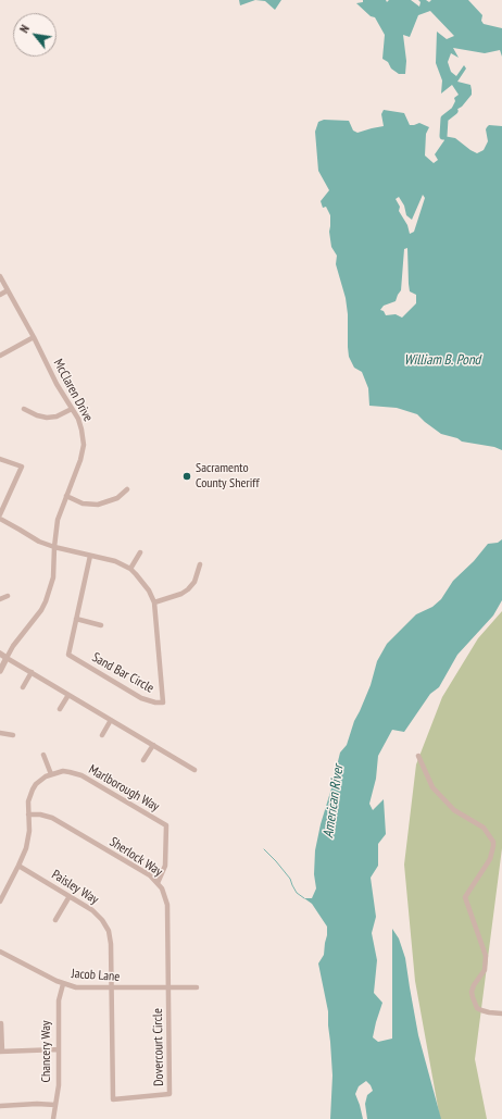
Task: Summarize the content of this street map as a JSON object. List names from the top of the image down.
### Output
{
  "streets": {
    "street": [
      "McClaren Drive",
      "Sand Bar Circle",
      "Marlborough Way",
      "Sherlock Way",
      "Paisley Way",
      "Jacob Lane",
      "Dovercourt Circle",
      "Chancery Way"
    ]
  },
  "crossings": [
    ["Marlborough Way", "Sherlock Way"],
    ["Sherlock Way", "Jacob Lane"],
    ["Sherlock Way", "Dovercourt Circle"],
    ["Paisley Way", "Jacob Lane"],
    ["Paisley Way", "Dovercourt Circle"],
    ["Jacob Lane", "Dovercourt Circle"],
    ["Jacob Lane", "Chancery Way"]
  ],
  "water": ["William B. Pond", "American River"],
  "places": ["Sacramento County Sheriff"],
  "north": "top left"
}
